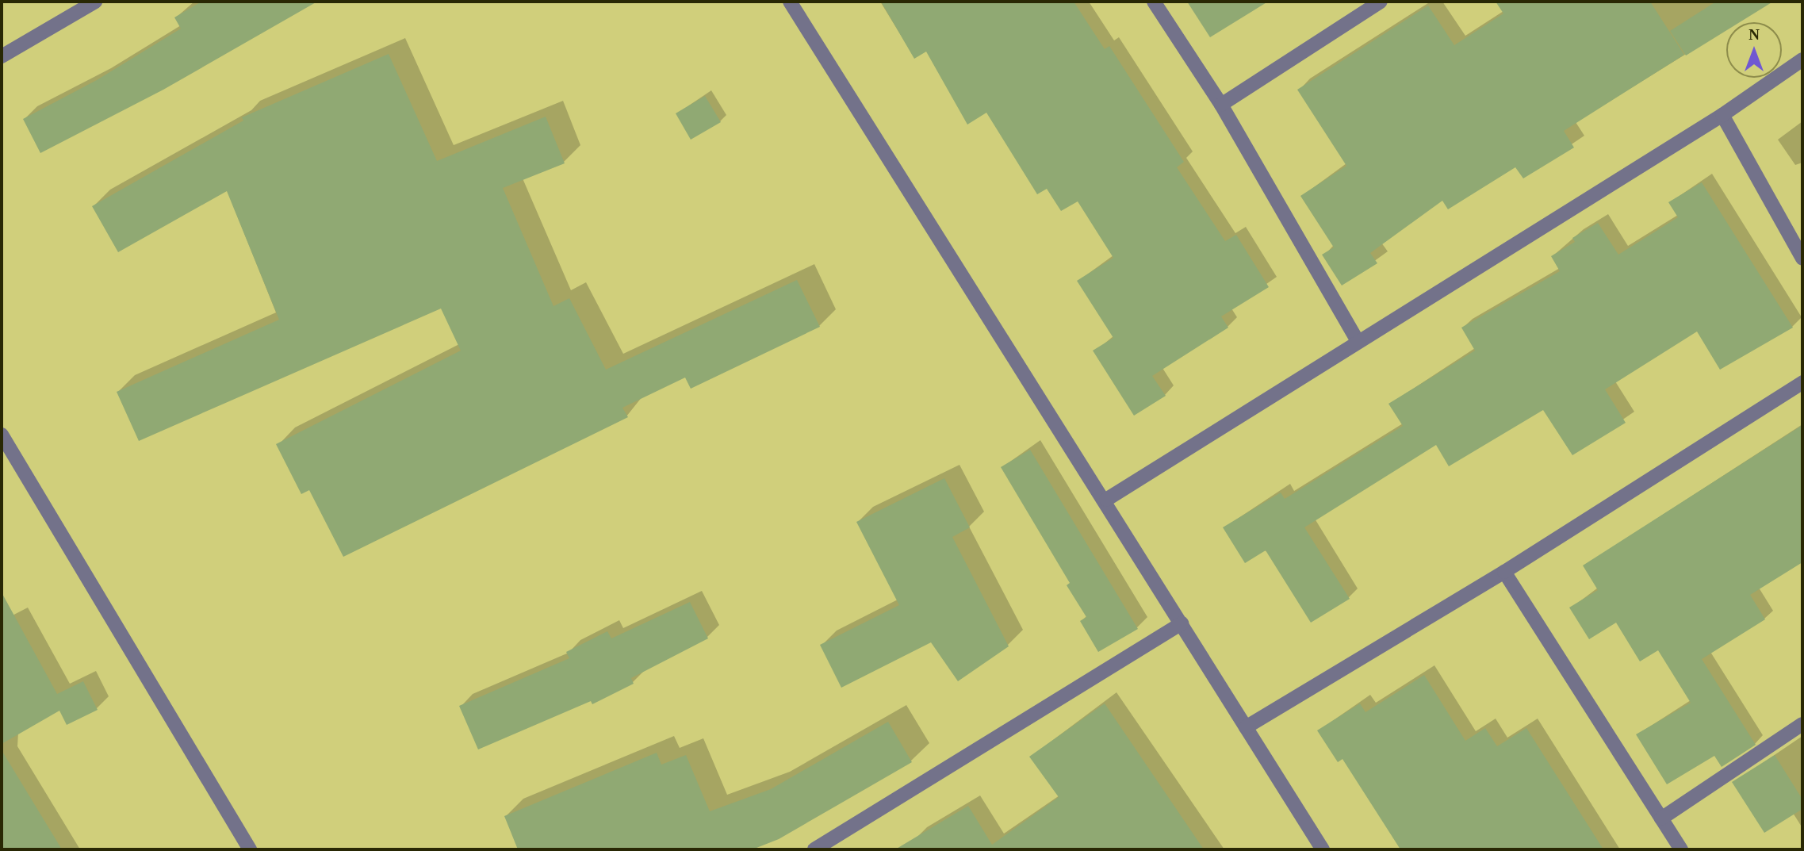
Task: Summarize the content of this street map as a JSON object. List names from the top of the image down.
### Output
{
  "north": "top"
}
